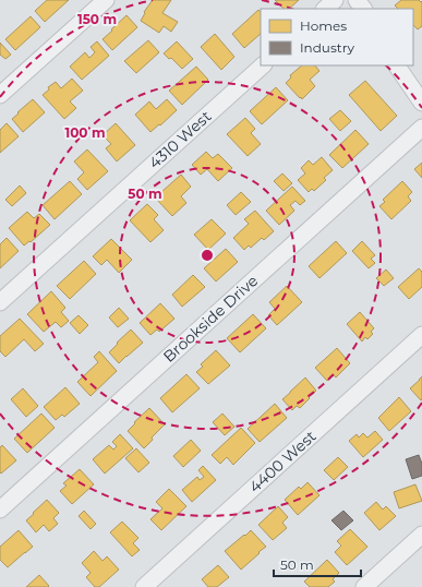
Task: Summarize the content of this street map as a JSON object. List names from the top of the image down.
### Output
{
  "streets": {
    "street": ["4310 West", "Brookside Drive", "4400 West"]
  },
  "legend": ["Homes", "Industry"],
  "scale_bar": "50 m",
  "rings": ["150 m", "100 m", "50 m"]
}
